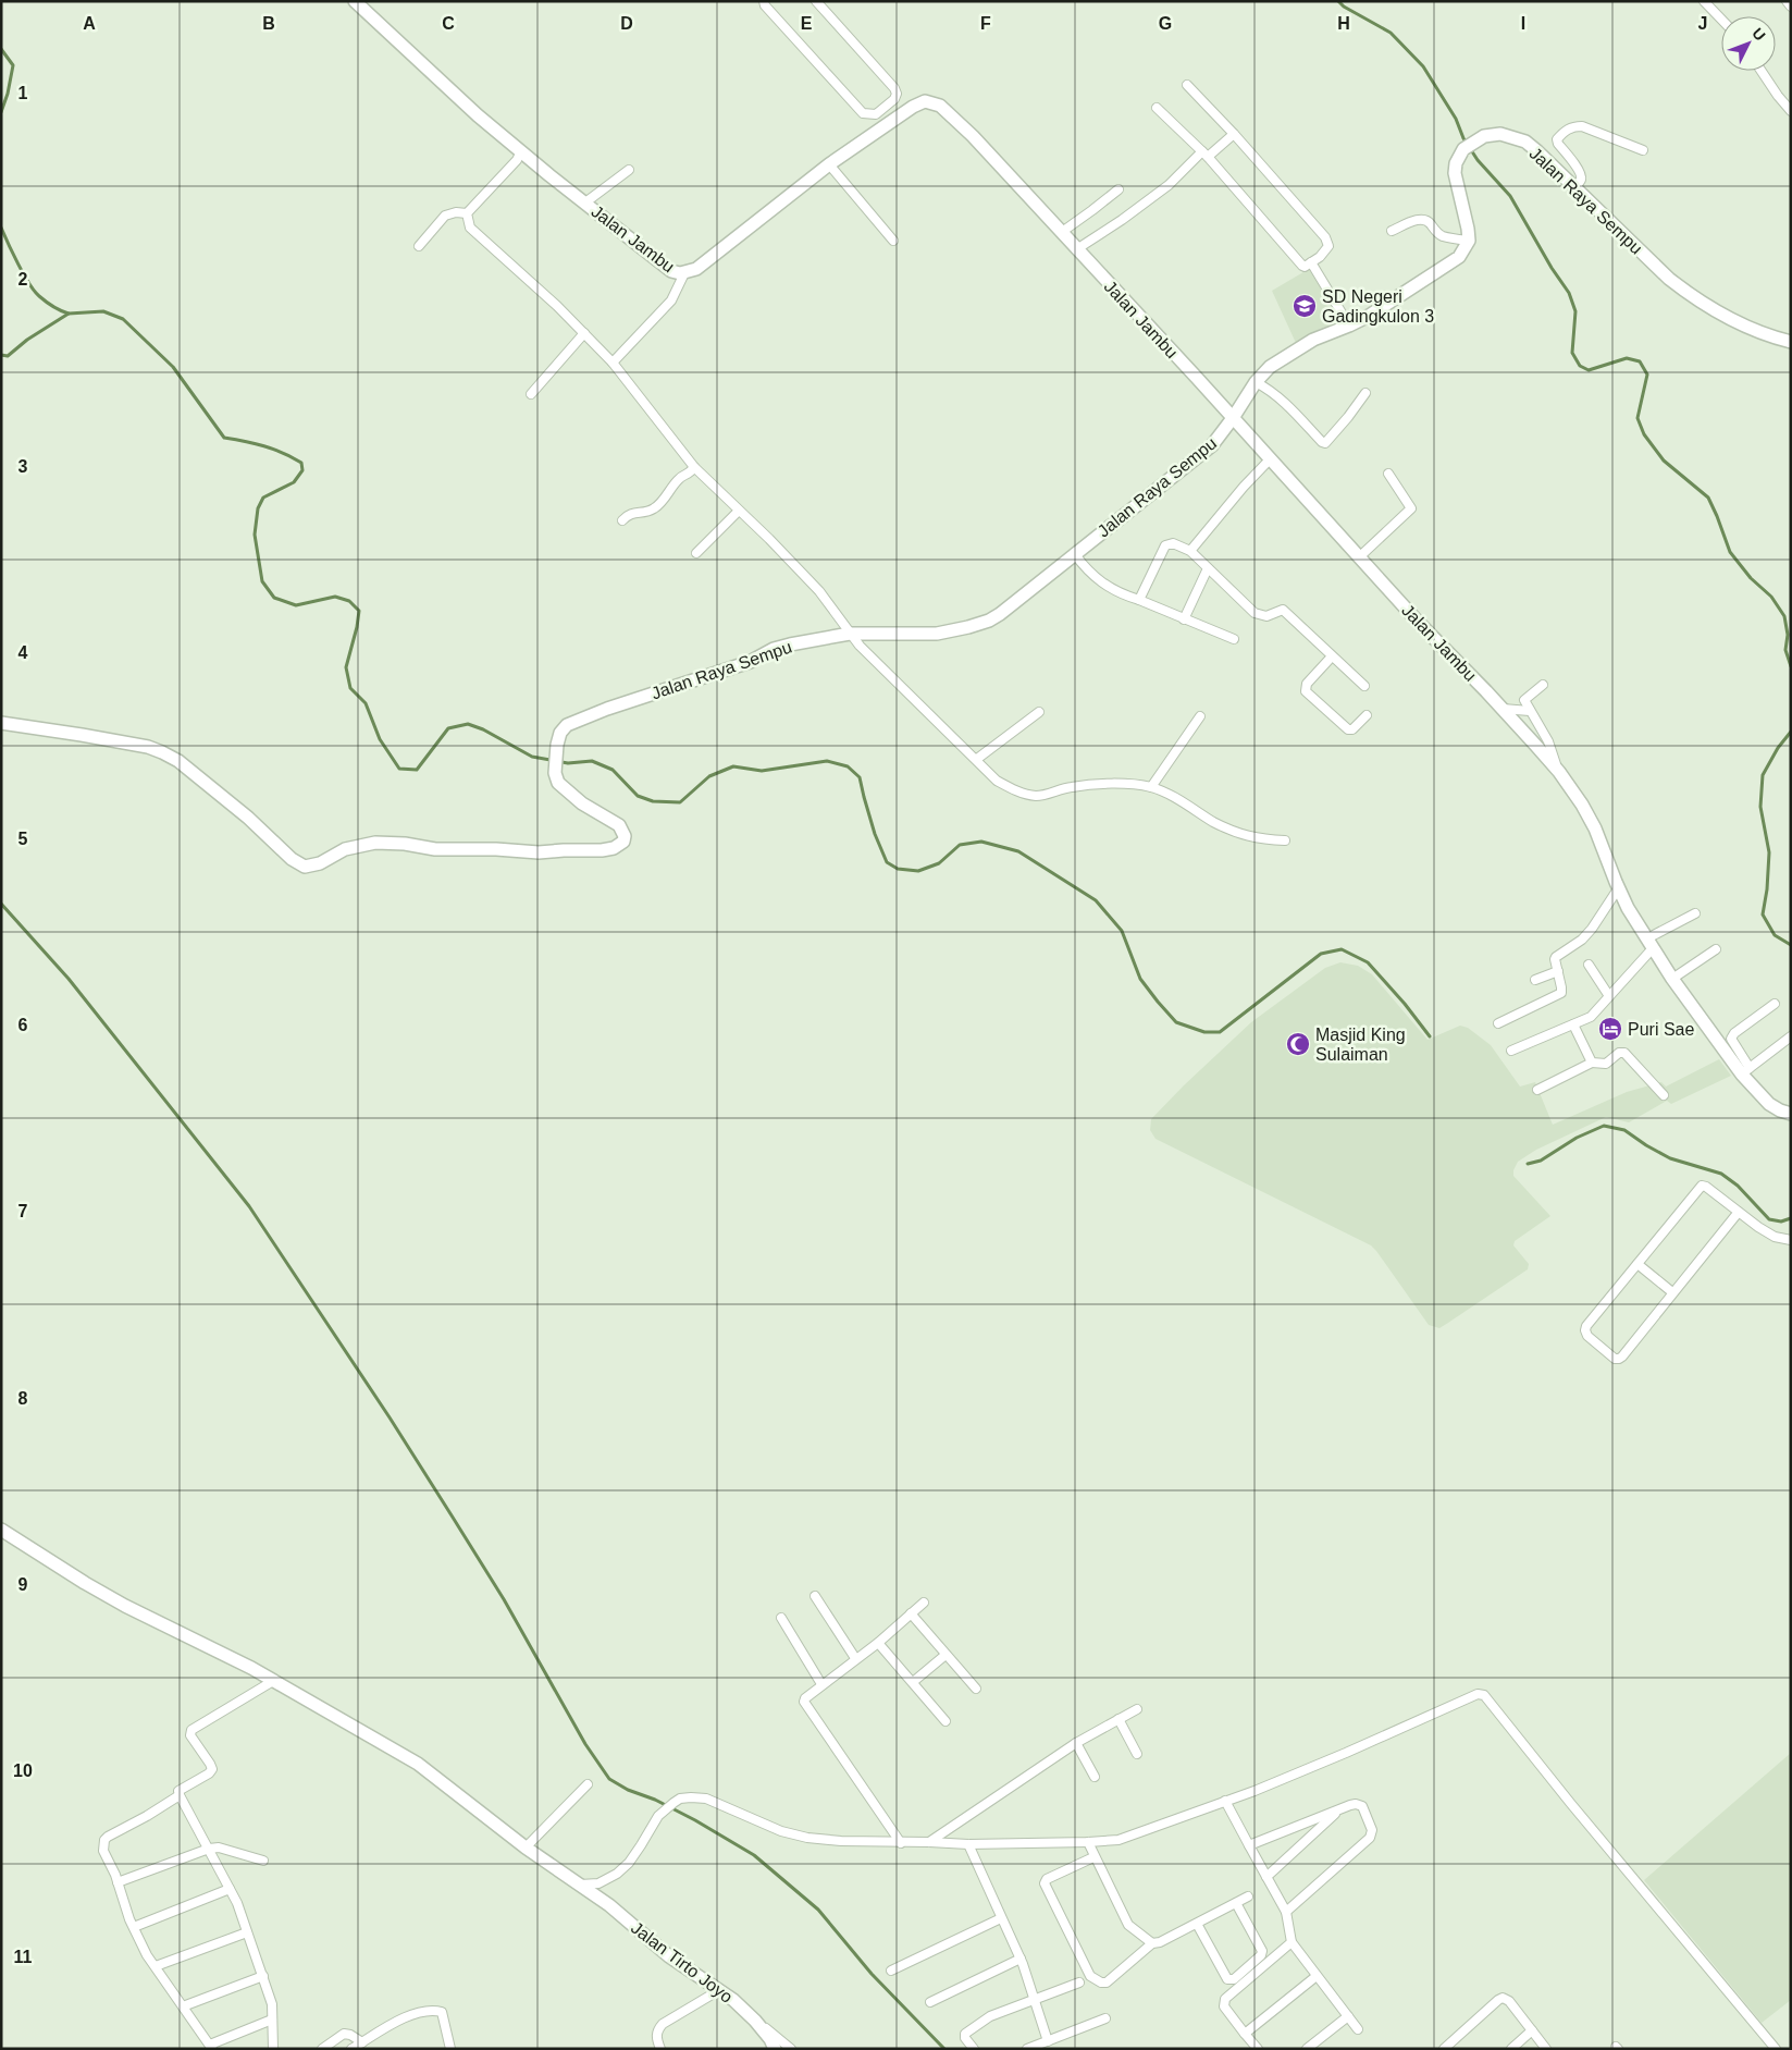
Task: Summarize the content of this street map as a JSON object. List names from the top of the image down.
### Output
{
  "streets": {
    "street": ["Jalan Raya Sempu", "Jalan Jambu", "Jalan Tirto Joyo"]
  },
  "crossings": [
    ["Jalan Raya Sempu", "Jalan Jambu"]
  ],
  "places": {
    "school or university": ["SD Negeri Gadingkulon 3"],
    "hotel": ["Puri Sae"],
    "mosque": ["Masjid King Sulaiman"]
  },
  "north": "top right",
  "grid": {
    "columns": [
      "A",
      "B",
      "C",
      "D",
      "E",
      "F",
      "G",
      "H",
      "I",
      "J"
    ],
    "rows": [
      "1",
      "2",
      "3",
      "4",
      "5",
      "6",
      "7",
      "8",
      "9",
      "10",
      "11"
    ]
  }
}
